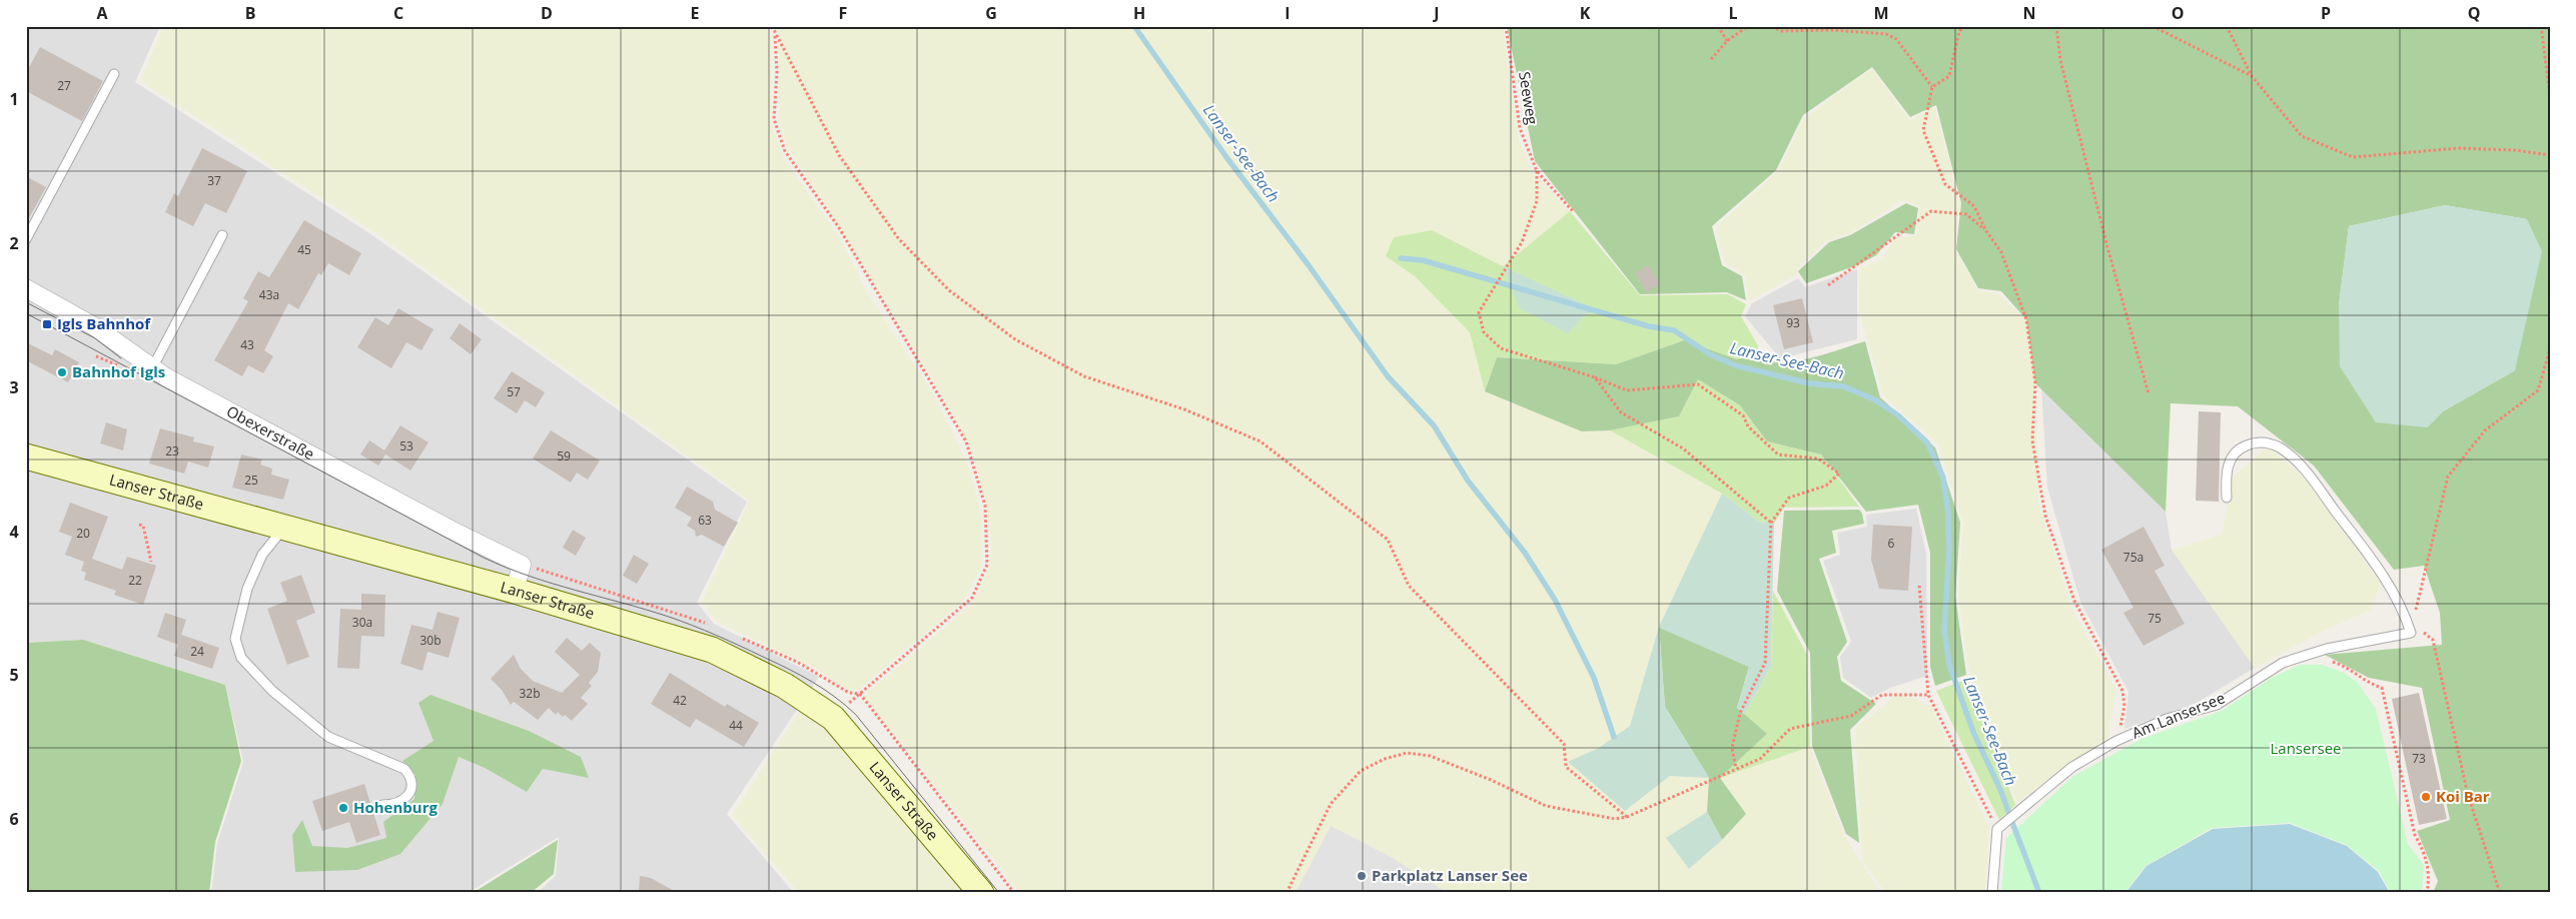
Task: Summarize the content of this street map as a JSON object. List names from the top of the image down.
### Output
{
  "streets": {
    "main road": ["Lanser Straße"],
    "street": ["Obexerstraße"],
    "lane": ["Am Lansersee"],
    "path": ["Seeweg"]
  },
  "crossings": [
    ["Obexerstraße", "Lanser Straße"]
  ],
  "water": ["Lanser-See-Bach"],
  "parks": ["Lansersee"],
  "places": {
    "transit": ["Igls Bahnhof"],
    "other": [
      "Bahnhof Igls",
      "Koi Bar",
      "Hohenburg",
      "Parkplatz Lanser See"
    ]
  },
  "house_numbers": [
    "27",
    "37",
    "45",
    "43a",
    "93",
    "43",
    "57",
    "53",
    "23",
    "59",
    "25",
    "63",
    "20",
    "6",
    "75a",
    "22",
    "75",
    "30a",
    "30b",
    "24",
    "32b",
    "42",
    "44",
    "73"
  ],
  "grid": {
    "columns": [
      "A",
      "B",
      "C",
      "D",
      "E",
      "F",
      "G",
      "H",
      "I",
      "J",
      "K",
      "L",
      "M",
      "N",
      "O",
      "P",
      "Q"
    ],
    "rows": [
      "1",
      "2",
      "3",
      "4",
      "5",
      "6"
    ]
  }
}
